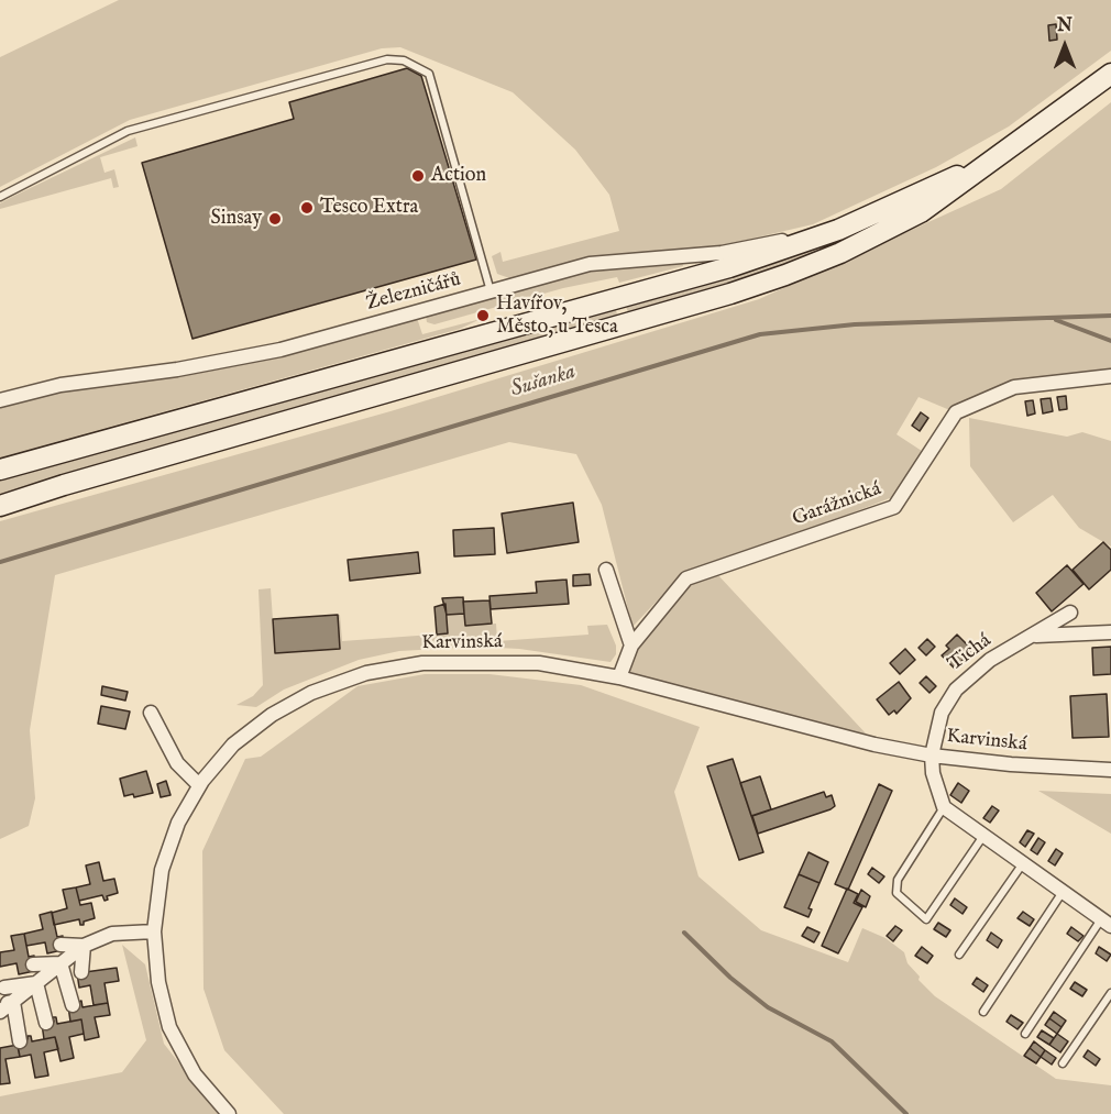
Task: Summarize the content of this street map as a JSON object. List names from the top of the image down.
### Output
{
  "streets": {
    "street": [
      "Železničářů",
      "Garážnická",
      "Karvinská",
      "Tichá"
    ]
  },
  "crossings": [
    ["Garážnická", "Karvinská"],
    ["Karvinská", "Tichá"]
  ],
  "water": ["Sušanka"],
  "places": [
    "Action",
    "Tesco Extra",
    "Sinsay",
    "Havířov, Město, u Tesca"
  ],
  "north": "top"
}
